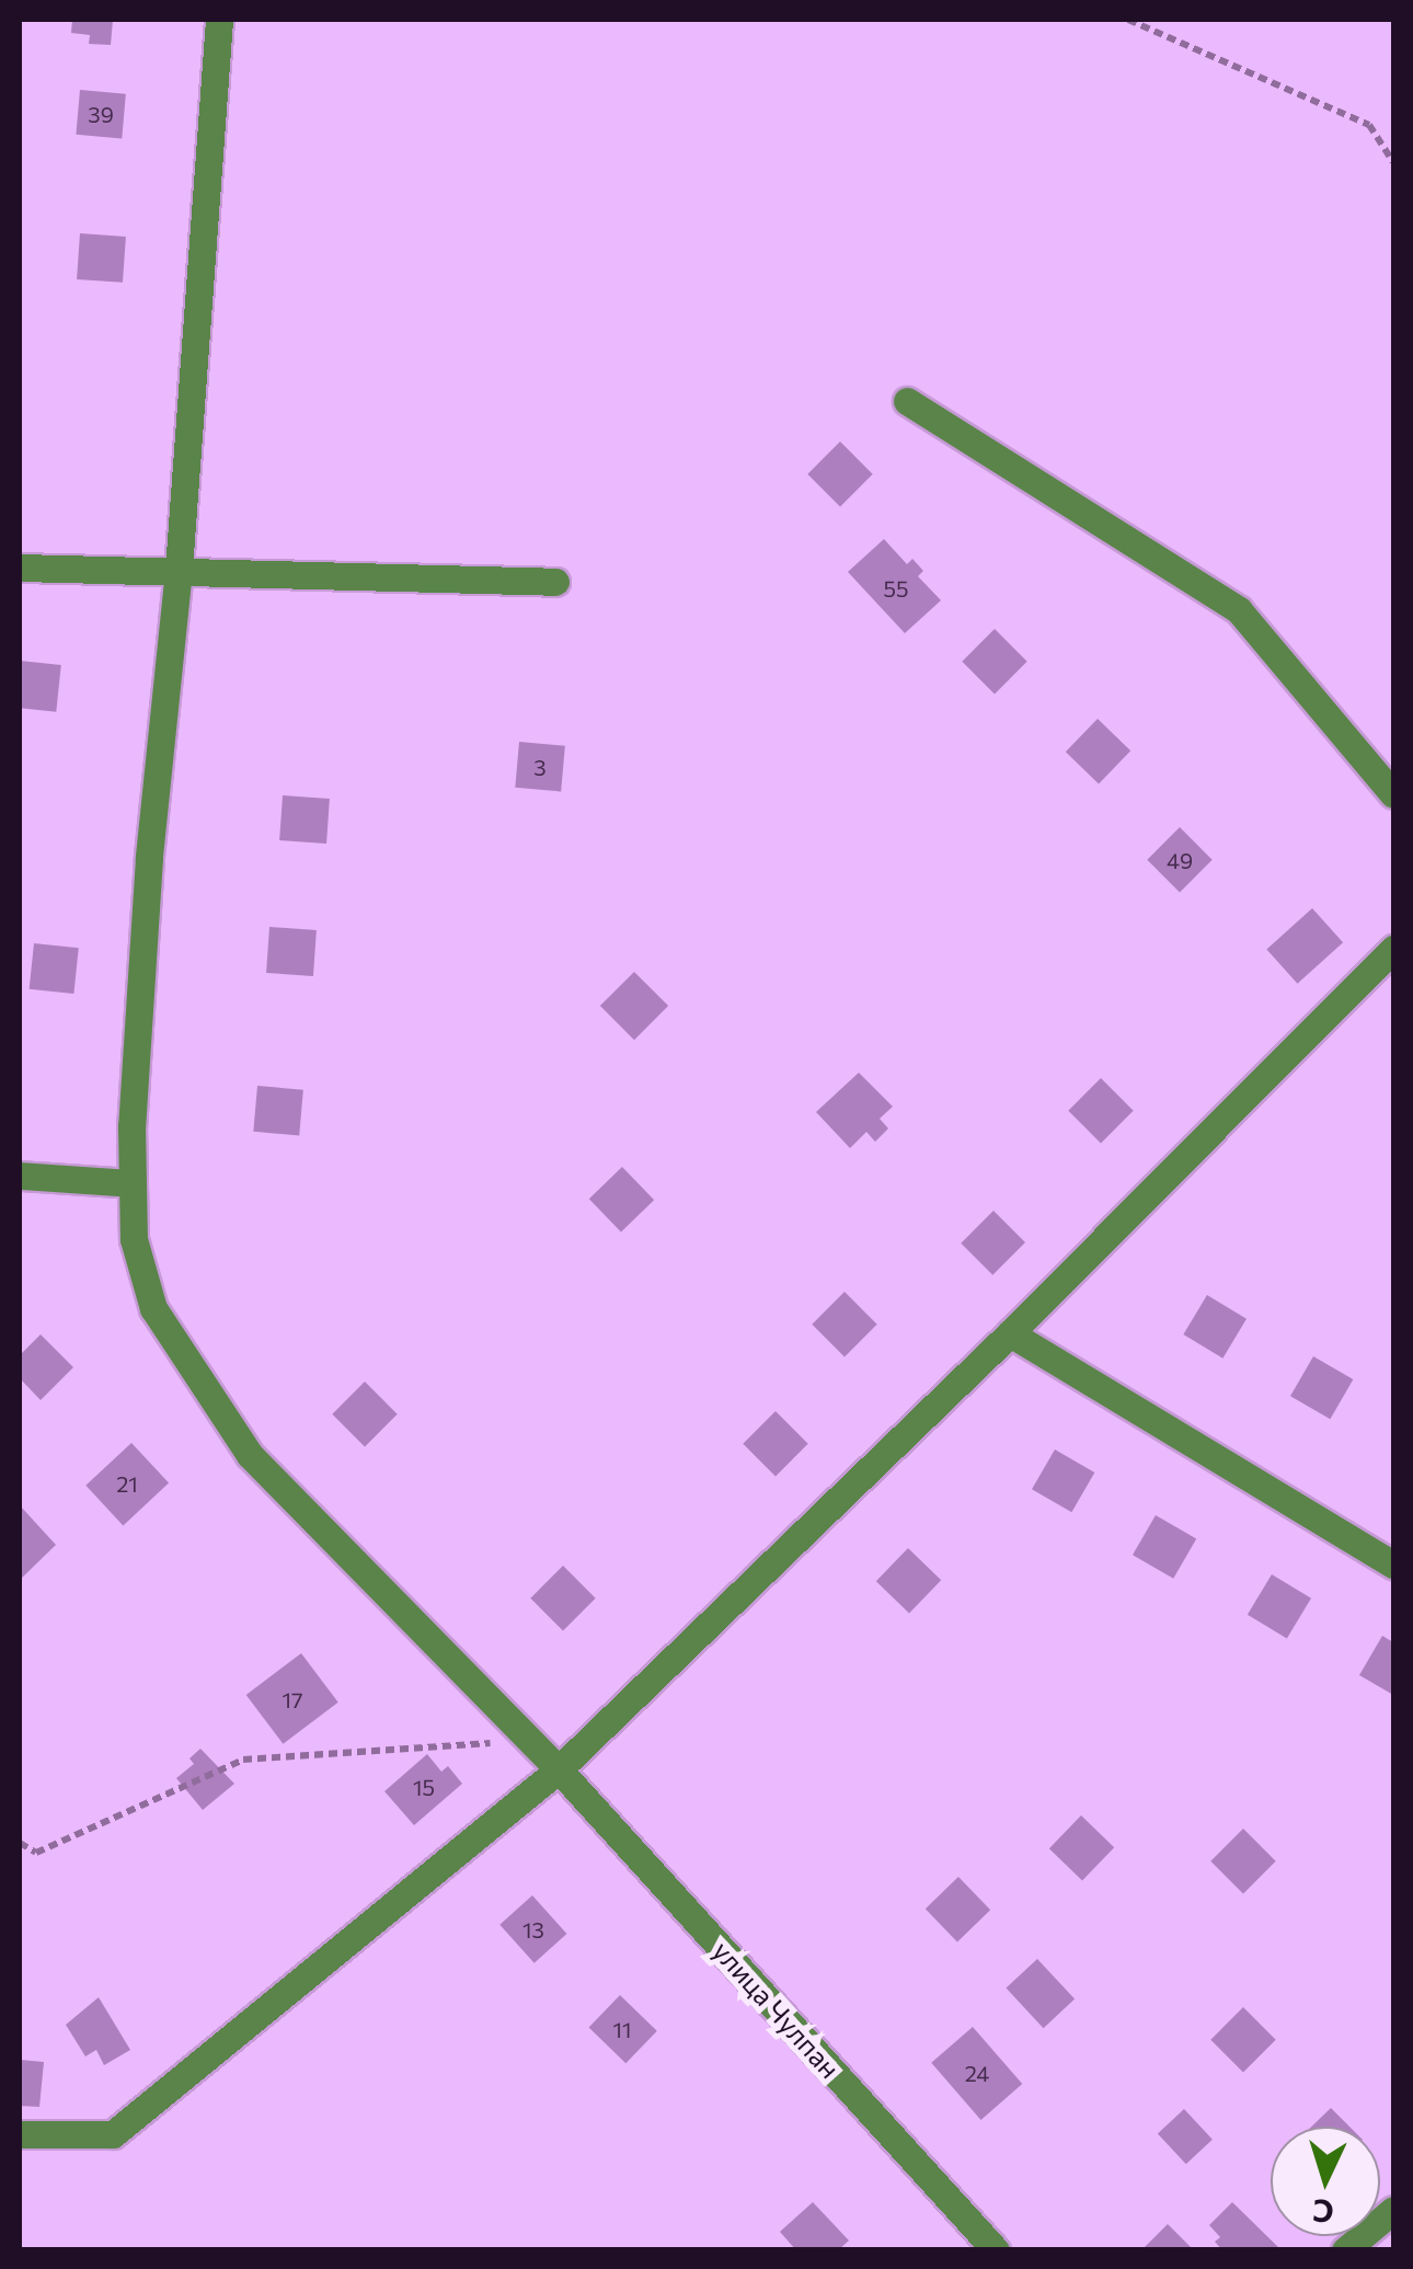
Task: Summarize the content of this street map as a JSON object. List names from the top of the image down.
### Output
{
  "streets": {
    "street": ["улица Чулпан"]
  },
  "house_numbers": [
    "39",
    "55",
    "3",
    "49",
    "21",
    "17",
    "15",
    "13",
    "11",
    "24"
  ],
  "north": "bottom"
}
